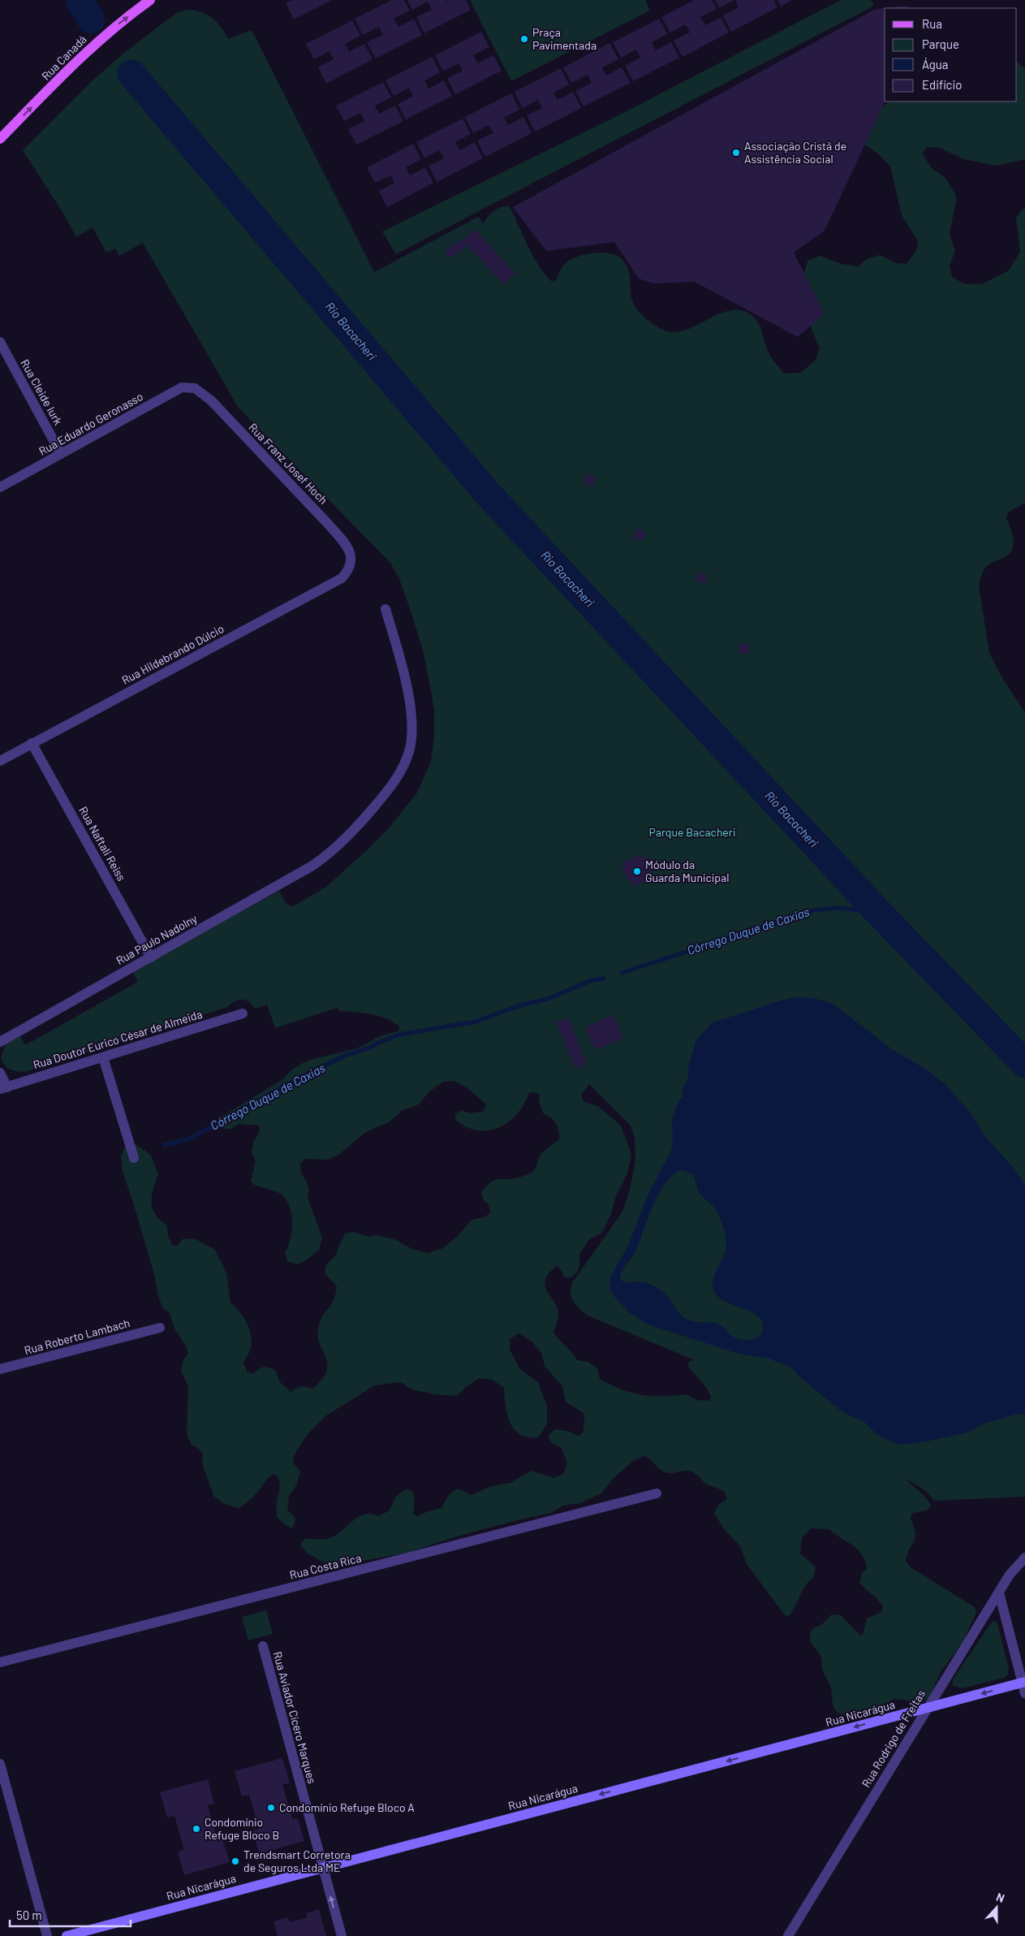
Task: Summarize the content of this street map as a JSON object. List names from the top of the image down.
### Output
{
  "streets": {
    "main road": ["Rua Canadá", "Rua Nicarágua"],
    "street": [
      "Rua Cleide Iurk",
      "Rua Eduardo Geronasso",
      "Rua Franz Josef Hoch",
      "Rua Hildebrando Dúlcio",
      "Rua Naftali Reiss",
      "Rua Paulo Nadolny",
      "Rua Doutor Eurico César de Almeida",
      "Rua Roberto Lambach",
      "Rua Costa Rica",
      "Rua Aviador Cícero Marques",
      "Rua Rodrigo de Freitas"
    ]
  },
  "crossings": [
    ["Rua Cleide Iurk", "Rua Eduardo Geronasso"],
    ["Rua Eduardo Geronasso", "Rua Franz Josef Hoch"],
    ["Rua Franz Josef Hoch", "Rua Hildebrando Dúlcio"],
    ["Rua Hildebrando Dúlcio", "Rua Naftali Reiss"],
    ["Rua Naftali Reiss", "Rua Paulo Nadolny"],
    ["Rua Nicarágua", "Rua Aviador Cícero Marques"],
    ["Rua Nicarágua", "Rua Rodrigo de Freitas"]
  ],
  "one_way": ["Rua Canadá", "Rua Nicarágua"],
  "water": ["Rio Bacacheri", "Córrego Duque de Caxias"],
  "parks": ["Parque Bacacheri"],
  "places": [
    "Praça Pavimentada",
    "Associação Cristã de Assistência Social",
    "Módulo da Guarda Municipal",
    "Condomínio Refuge Bloco A",
    "Condomínio Refuge Bloco B",
    "Trendsmart Corretora de Seguros Ltda ME"
  ],
  "legend": [
    "Rua",
    "Parque",
    "Água",
    "Edifício"
  ],
  "scale_bar": "50 m",
  "north": "top"
}
